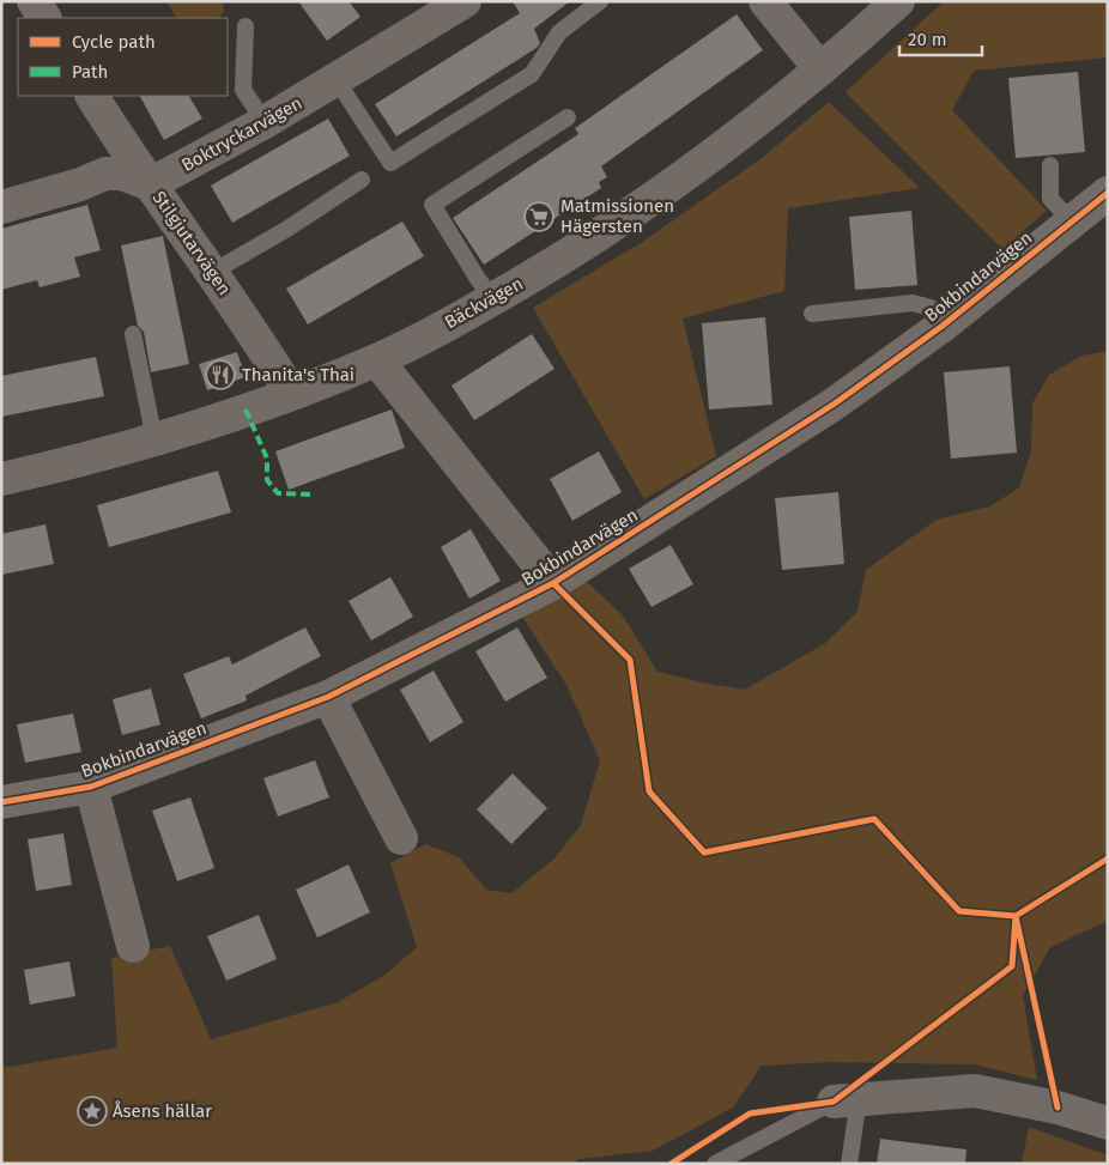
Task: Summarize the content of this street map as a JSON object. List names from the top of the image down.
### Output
{
  "streets": {
    "street": [
      "Boktryckarvägen",
      "Stilgjutarvägen",
      "Bokbindarvägen",
      "Bäckvägen"
    ]
  },
  "crossings": [
    ["Boktryckarvägen", "Stilgjutarvägen"],
    ["Stilgjutarvägen", "Bäckvägen"]
  ],
  "places": {
    "supermarket": ["Matmissionen Hägersten"],
    "restaurant": ["Thanita's Thai"],
    "place": ["Åsens hällar"]
  },
  "legend": ["Cycle path", "Path"],
  "scale_bar": "20 m"
}
